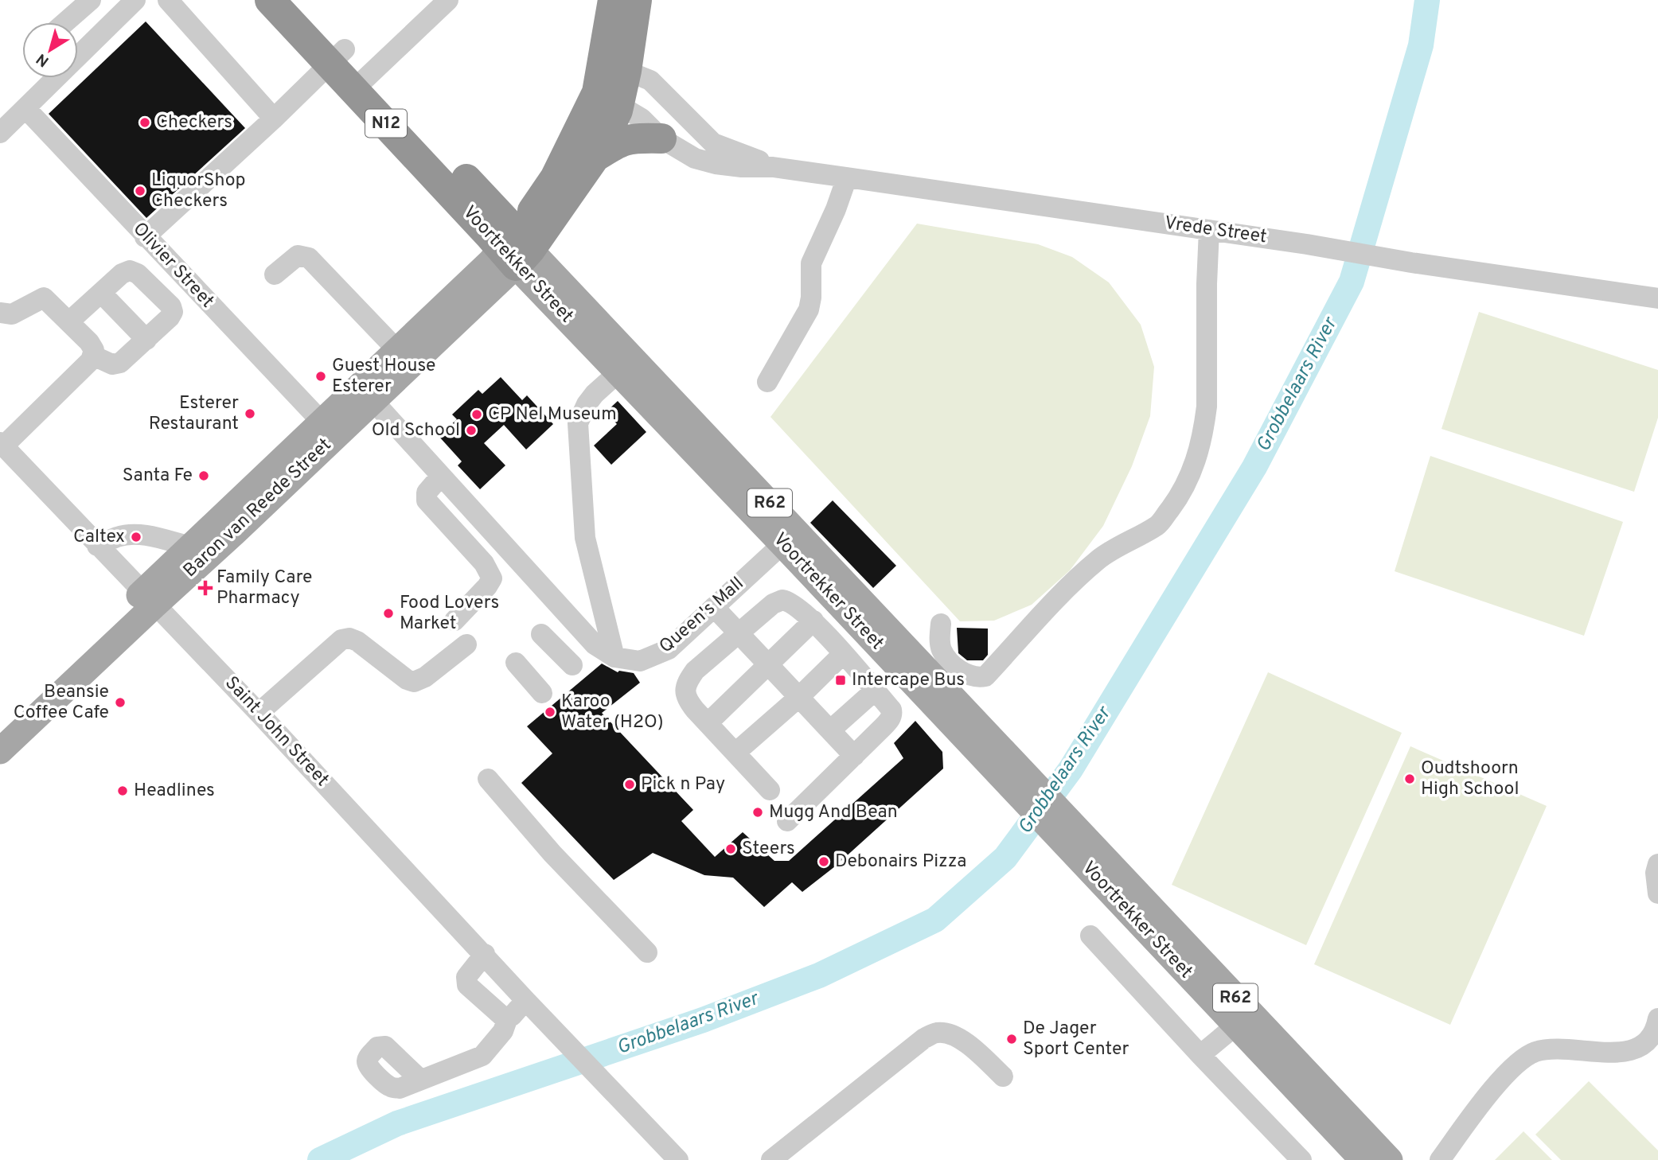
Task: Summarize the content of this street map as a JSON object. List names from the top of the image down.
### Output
{
  "streets": {
    "highway": ["N12", "Voortrekker Street"],
    "main road": ["R62", "Baron van Reede Street"],
    "street": [
      "Vrede Street",
      "Olivier Street",
      "Queen's Mall",
      "Saint John Street"
    ]
  },
  "crossings": [
    ["Voortrekker Street", "Baron van Reede Street"],
    ["Voortrekker Street", "Queen's Mall"],
    ["Olivier Street", "Baron van Reede Street"],
    ["Baron van Reede Street", "Queen's Mall"],
    ["Baron van Reede Street", "Saint John Street"]
  ],
  "water": ["Grobbelaars River"],
  "places": {
    "other": [
      "Checkers",
      "LiquorShop Checkers",
      "Guest House Esterer",
      "Esterer Restaurant",
      "CP Nel Museum",
      "Old School",
      "Santa Fe",
      "Caltex",
      "Food Lovers Market",
      "Beansie Coffee Cafe",
      "Karoo Water (H2O)",
      "Oudtshoorn High School",
      "Pick n Pay",
      "Headlines",
      "Mugg And Bean",
      "Steers",
      "Debonairs Pizza",
      "De Jager Sport Center"
    ],
    "health": ["Family Care Pharmacy"],
    "transit": ["Intercape Bus"]
  },
  "north": "bottom left"
}
